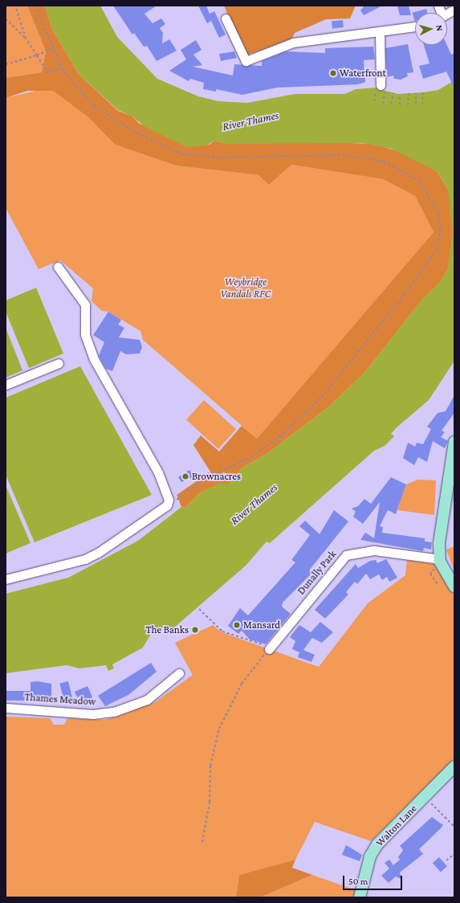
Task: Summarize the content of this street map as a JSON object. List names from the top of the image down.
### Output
{
  "streets": {
    "main road": ["Walton Lane"],
    "street": ["Dunally Park", "Thames Meadow"]
  },
  "water": ["River Thames"],
  "parks": ["Weybridge Vandals RFC"],
  "places": [
    "Waterfront",
    "Brownacres",
    "Mansard",
    "The Banks"
  ],
  "scale_bar": "50 m",
  "north": "right"
}
